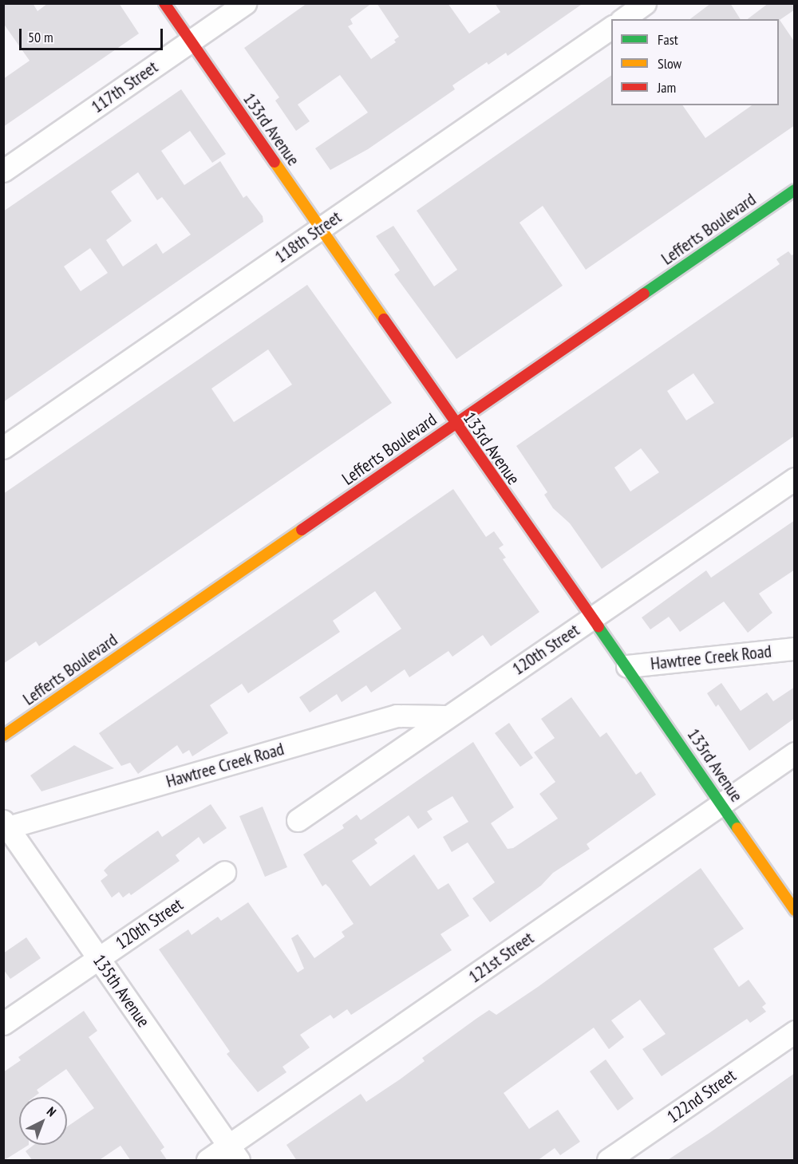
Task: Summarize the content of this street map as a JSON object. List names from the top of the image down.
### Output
{
  "streets": {
    "street": [
      "117th Street",
      "133rd Avenue",
      "Lefferts Boulevard",
      "118th Street",
      "120th Street",
      "Hawtree Creek Road",
      "121st Street",
      "135th Avenue",
      "122nd Street"
    ]
  },
  "crossings": [
    ["117th Street", "133rd Avenue"],
    ["133rd Avenue", "Lefferts Boulevard"],
    ["133rd Avenue", "118th Street"],
    ["133rd Avenue", "120th Street"],
    ["133rd Avenue", "Hawtree Creek Road"],
    ["133rd Avenue", "121st Street"],
    ["120th Street", "Hawtree Creek Road"],
    ["120th Street", "135th Avenue"],
    ["Hawtree Creek Road", "135th Avenue"],
    ["121st Street", "135th Avenue"]
  ],
  "legend": ["Fast", "Slow", "Jam"],
  "scale_bar": "50 m",
  "north": "top right"
}
